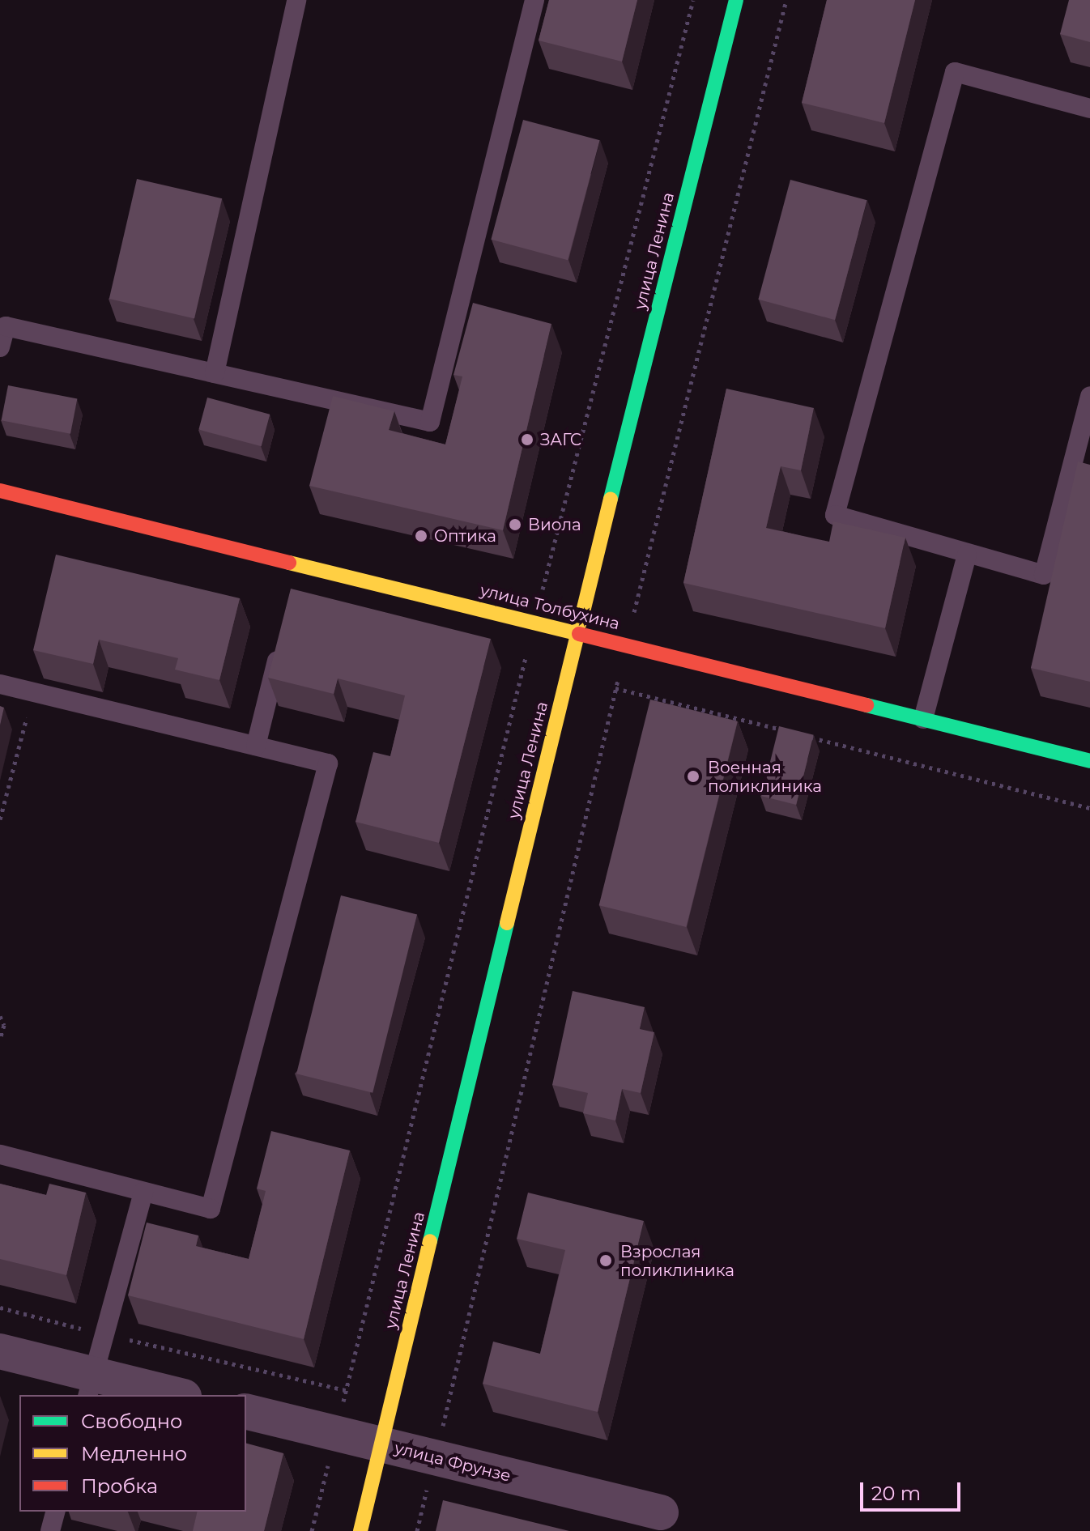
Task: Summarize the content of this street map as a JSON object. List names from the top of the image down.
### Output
{
  "streets": {
    "street": ["улица Ленина", "улица Толбухина", "улица Фрунзе"]
  },
  "crossings": [
    ["улица Ленина", "улица Толбухина"],
    ["улица Ленина", "улица Фрунзе"]
  ],
  "places": [
    "ЗАГС",
    "Виола",
    "Оптика",
    "Военная поликлиника",
    "Взрослая поликлиника"
  ],
  "legend": ["Свободно", "Медленно", "Пробка"],
  "scale_bar": "20 m"
}
